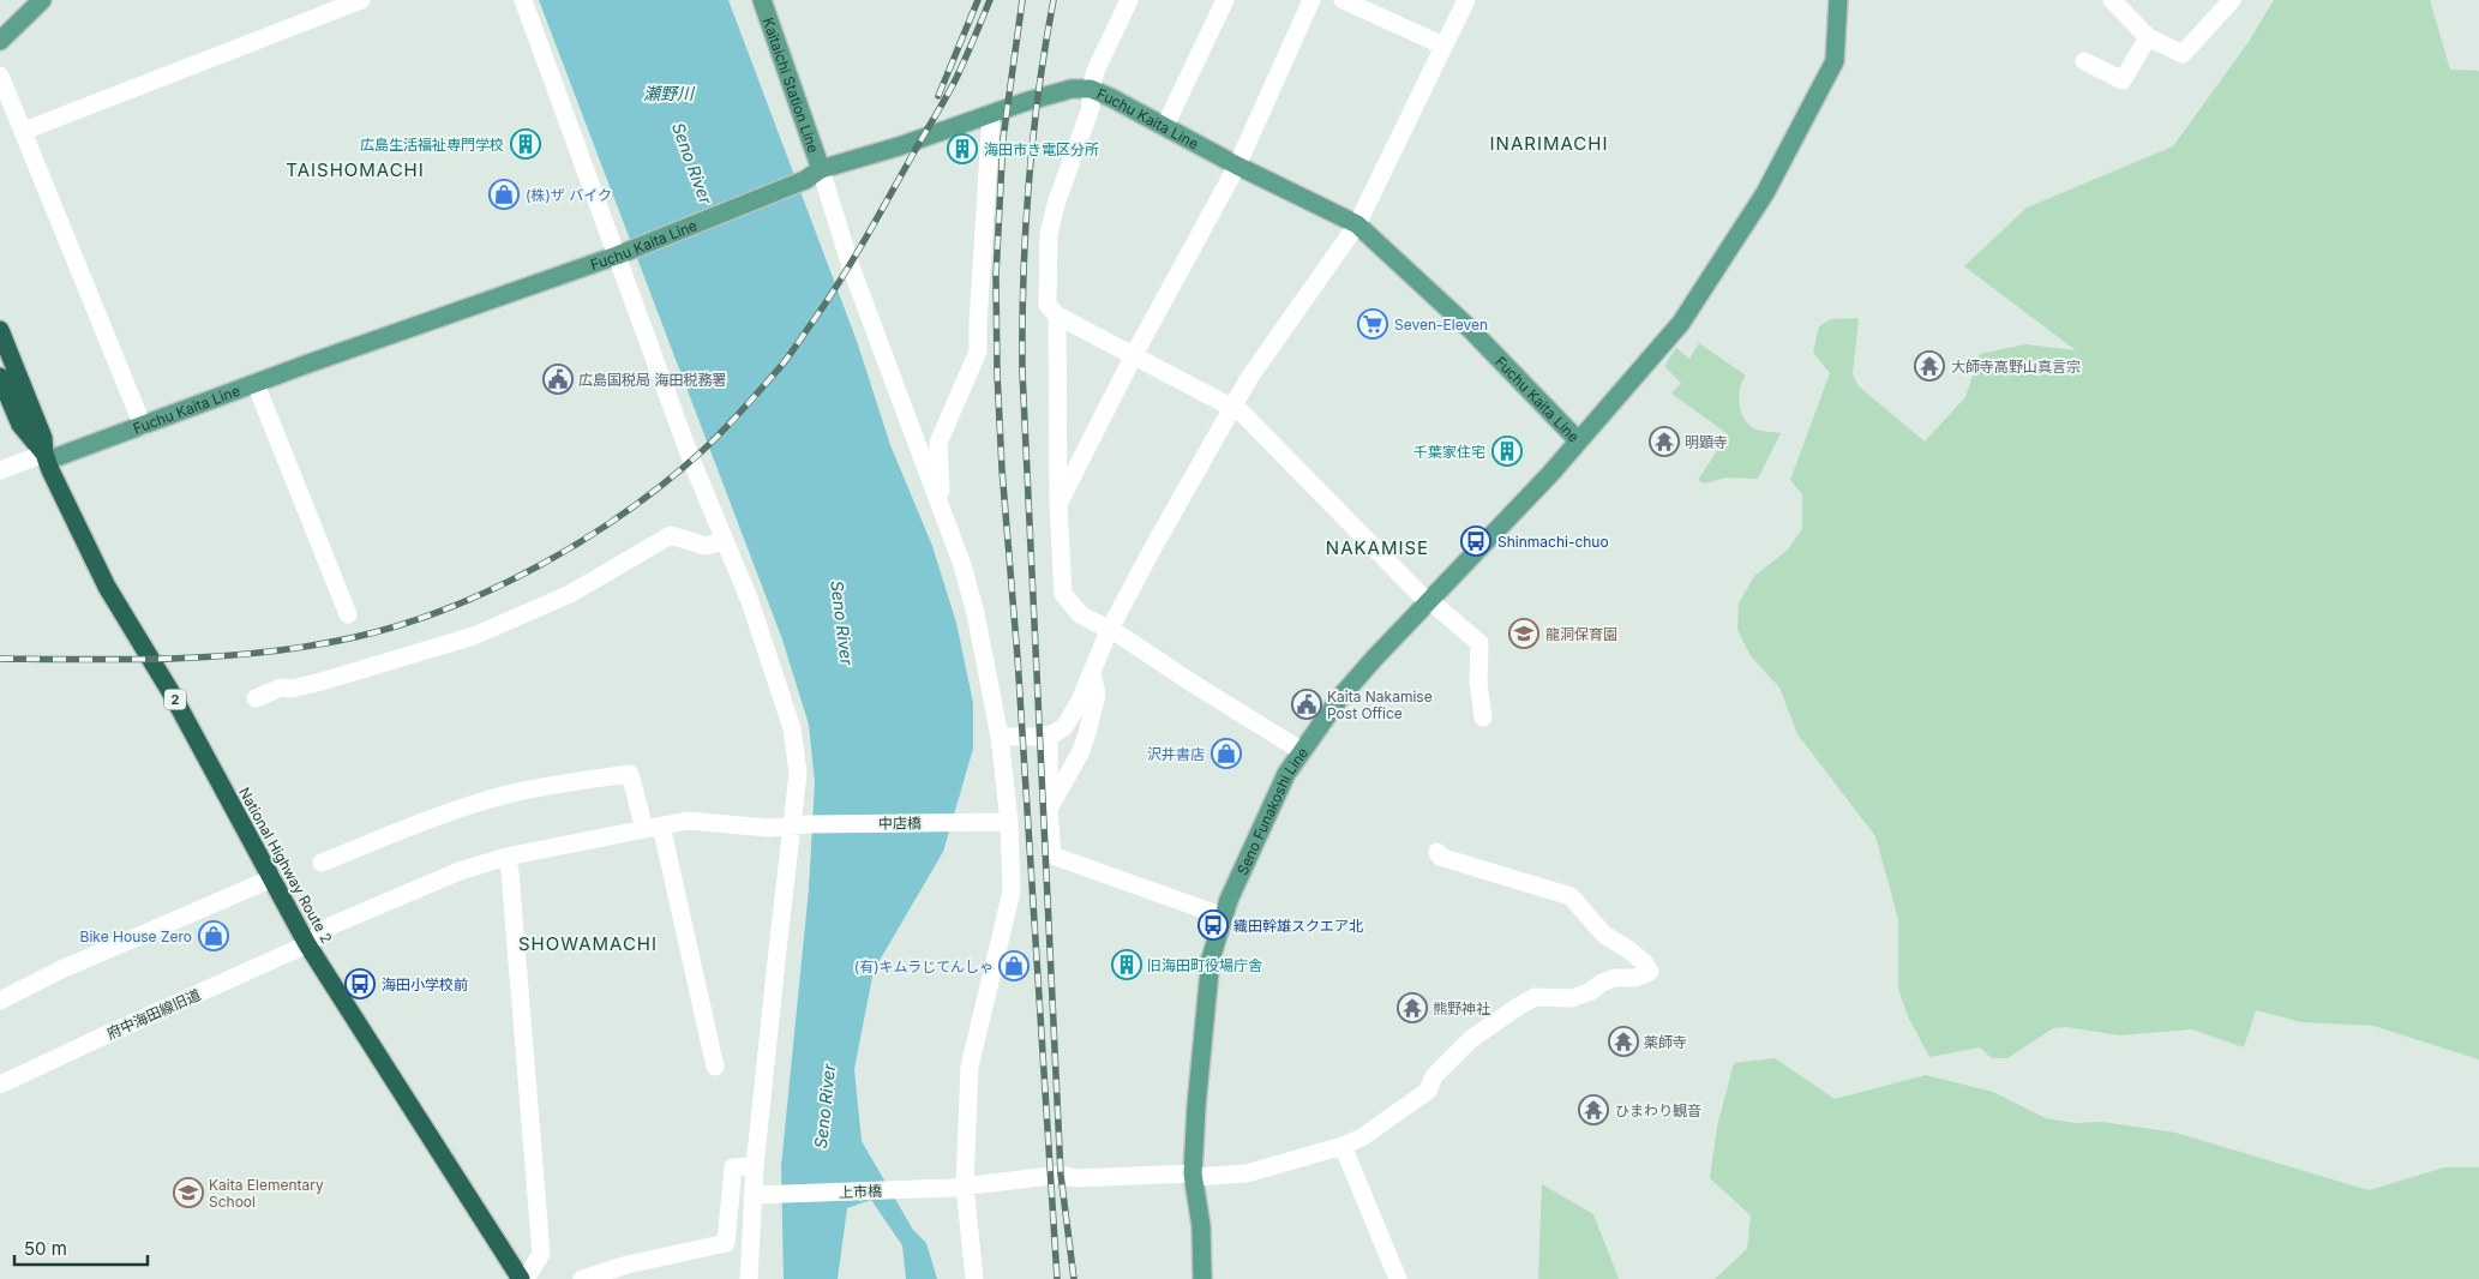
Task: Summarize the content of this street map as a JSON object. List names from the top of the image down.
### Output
{
  "streets": {
    "highway": ["2", "National Highway Route 2"],
    "main road": ["Kaitaichi Station Line", "Fuchu Kaita Line", "Seno Funakoshi Line"],
    "street": ["中店橋", "府中海田線旧道", "上市橋"]
  },
  "crossings": [
    ["Kaitaichi Station Line", "Fuchu Kaita Line"],
    ["Fuchu Kaita Line", "Seno Funakoshi Line"],
    ["Fuchu Kaita Line", "National Highway Route 2"],
    ["Seno Funakoshi Line", "上市橋"],
    ["中店橋", "府中海田線旧道"],
    ["National Highway Route 2", "府中海田線旧道"]
  ],
  "districts": [
    "INARIMACHI",
    "TAISHOMACHI",
    "NAKAMISE",
    "SHOWAMACHI"
  ],
  "water": ["瀬野川", "Seno River"],
  "places": {
    "building": [
      "広島生活福祉専門学校",
      "海田市き電区分所",
      "千葉家住宅",
      "旧海田町役場庁舎"
    ],
    "shop": [
      "(株)ザ バイク",
      "沢井書店",
      "Bike House Zero",
      "(有)キムラじてんしゃ"
    ],
    "supermarket": ["Seven-Eleven"],
    "temple": [
      "大師寺高野山真言宗",
      "明顕寺",
      "熊野神社",
      "薬師寺",
      "ひまわり観音"
    ],
    "public building": ["広島国税局 海田税務署", "Kaita Nakamise Post Office"],
    "bus stop": ["Shinmachi-chuo", "織田幹雄スクエア北", "海田小学校前"],
    "school or university": ["龍洞保育園", "Kaita Elementary School"]
  },
  "scale_bar": "50 m"
}
